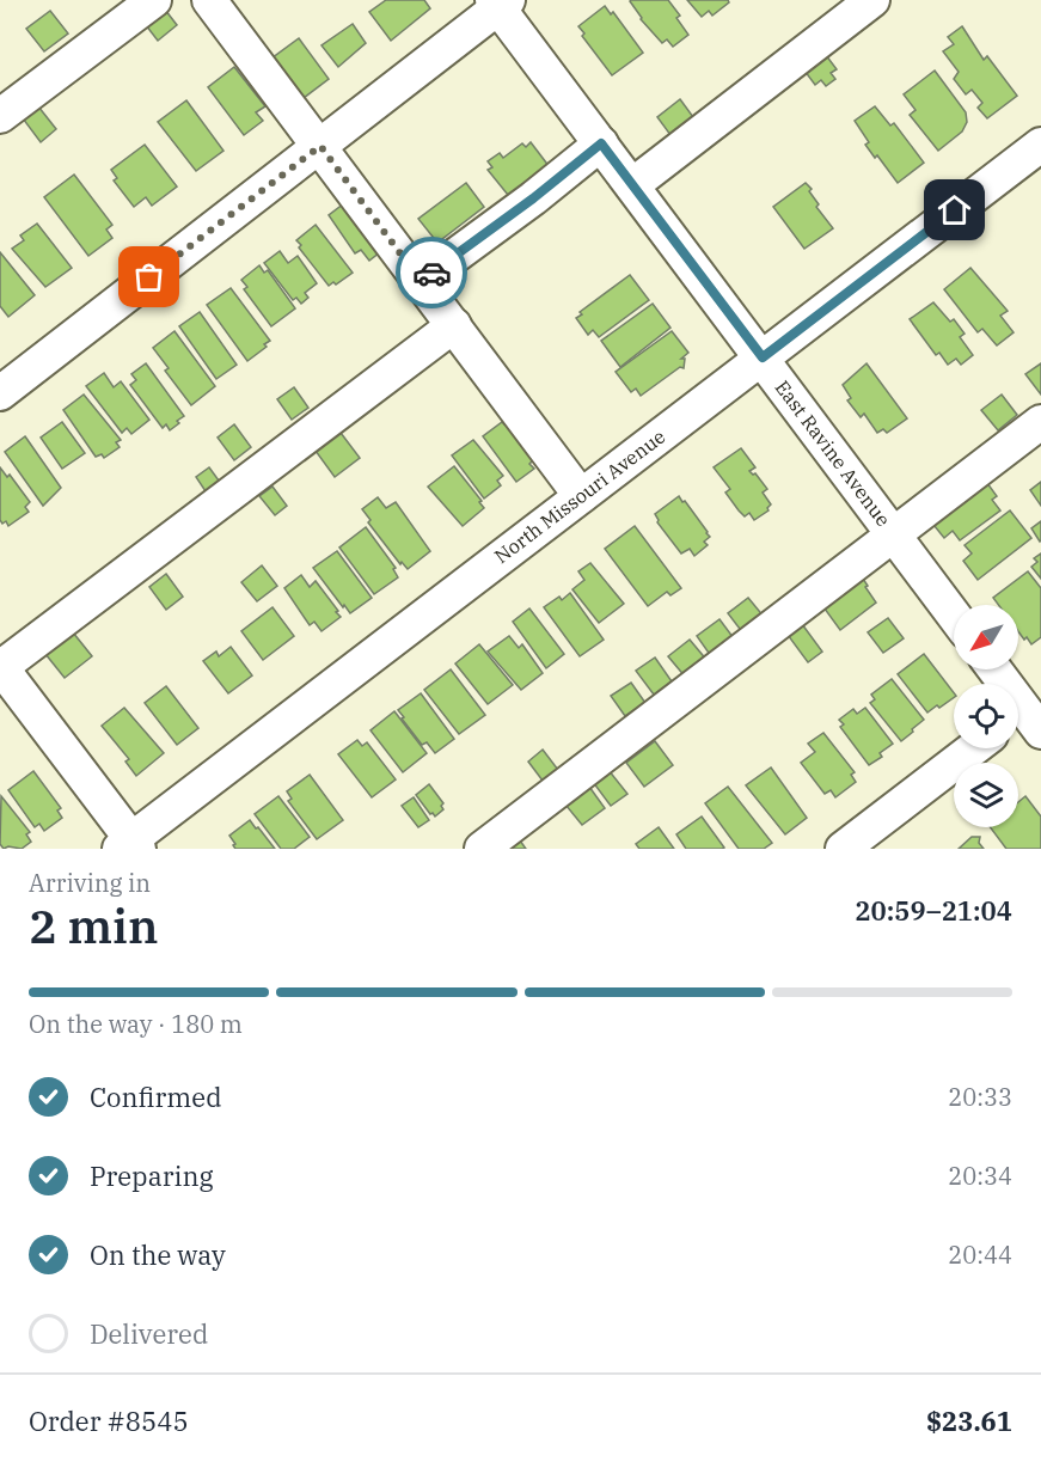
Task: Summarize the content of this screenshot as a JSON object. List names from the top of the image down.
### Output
{
  "streets": {
    "street": ["East Ravine Avenue", "North Missouri Avenue"]
  },
  "crossings": [
    ["East Ravine Avenue", "North Missouri Avenue"]
  ],
  "north": "bottom left",
  "page": {
    "heading": ["2 min", "Arriving in", "20:59–21:04"],
    "panel": ["Order #8545", "$23.61"],
    "bar": "On the way · 180 m",
    "list": [
      ["Confirmed", "20:33"],
      ["Preparing", "20:34"],
      ["On the way", "20:44"],
      "Delivered"
    ]
  }
}
